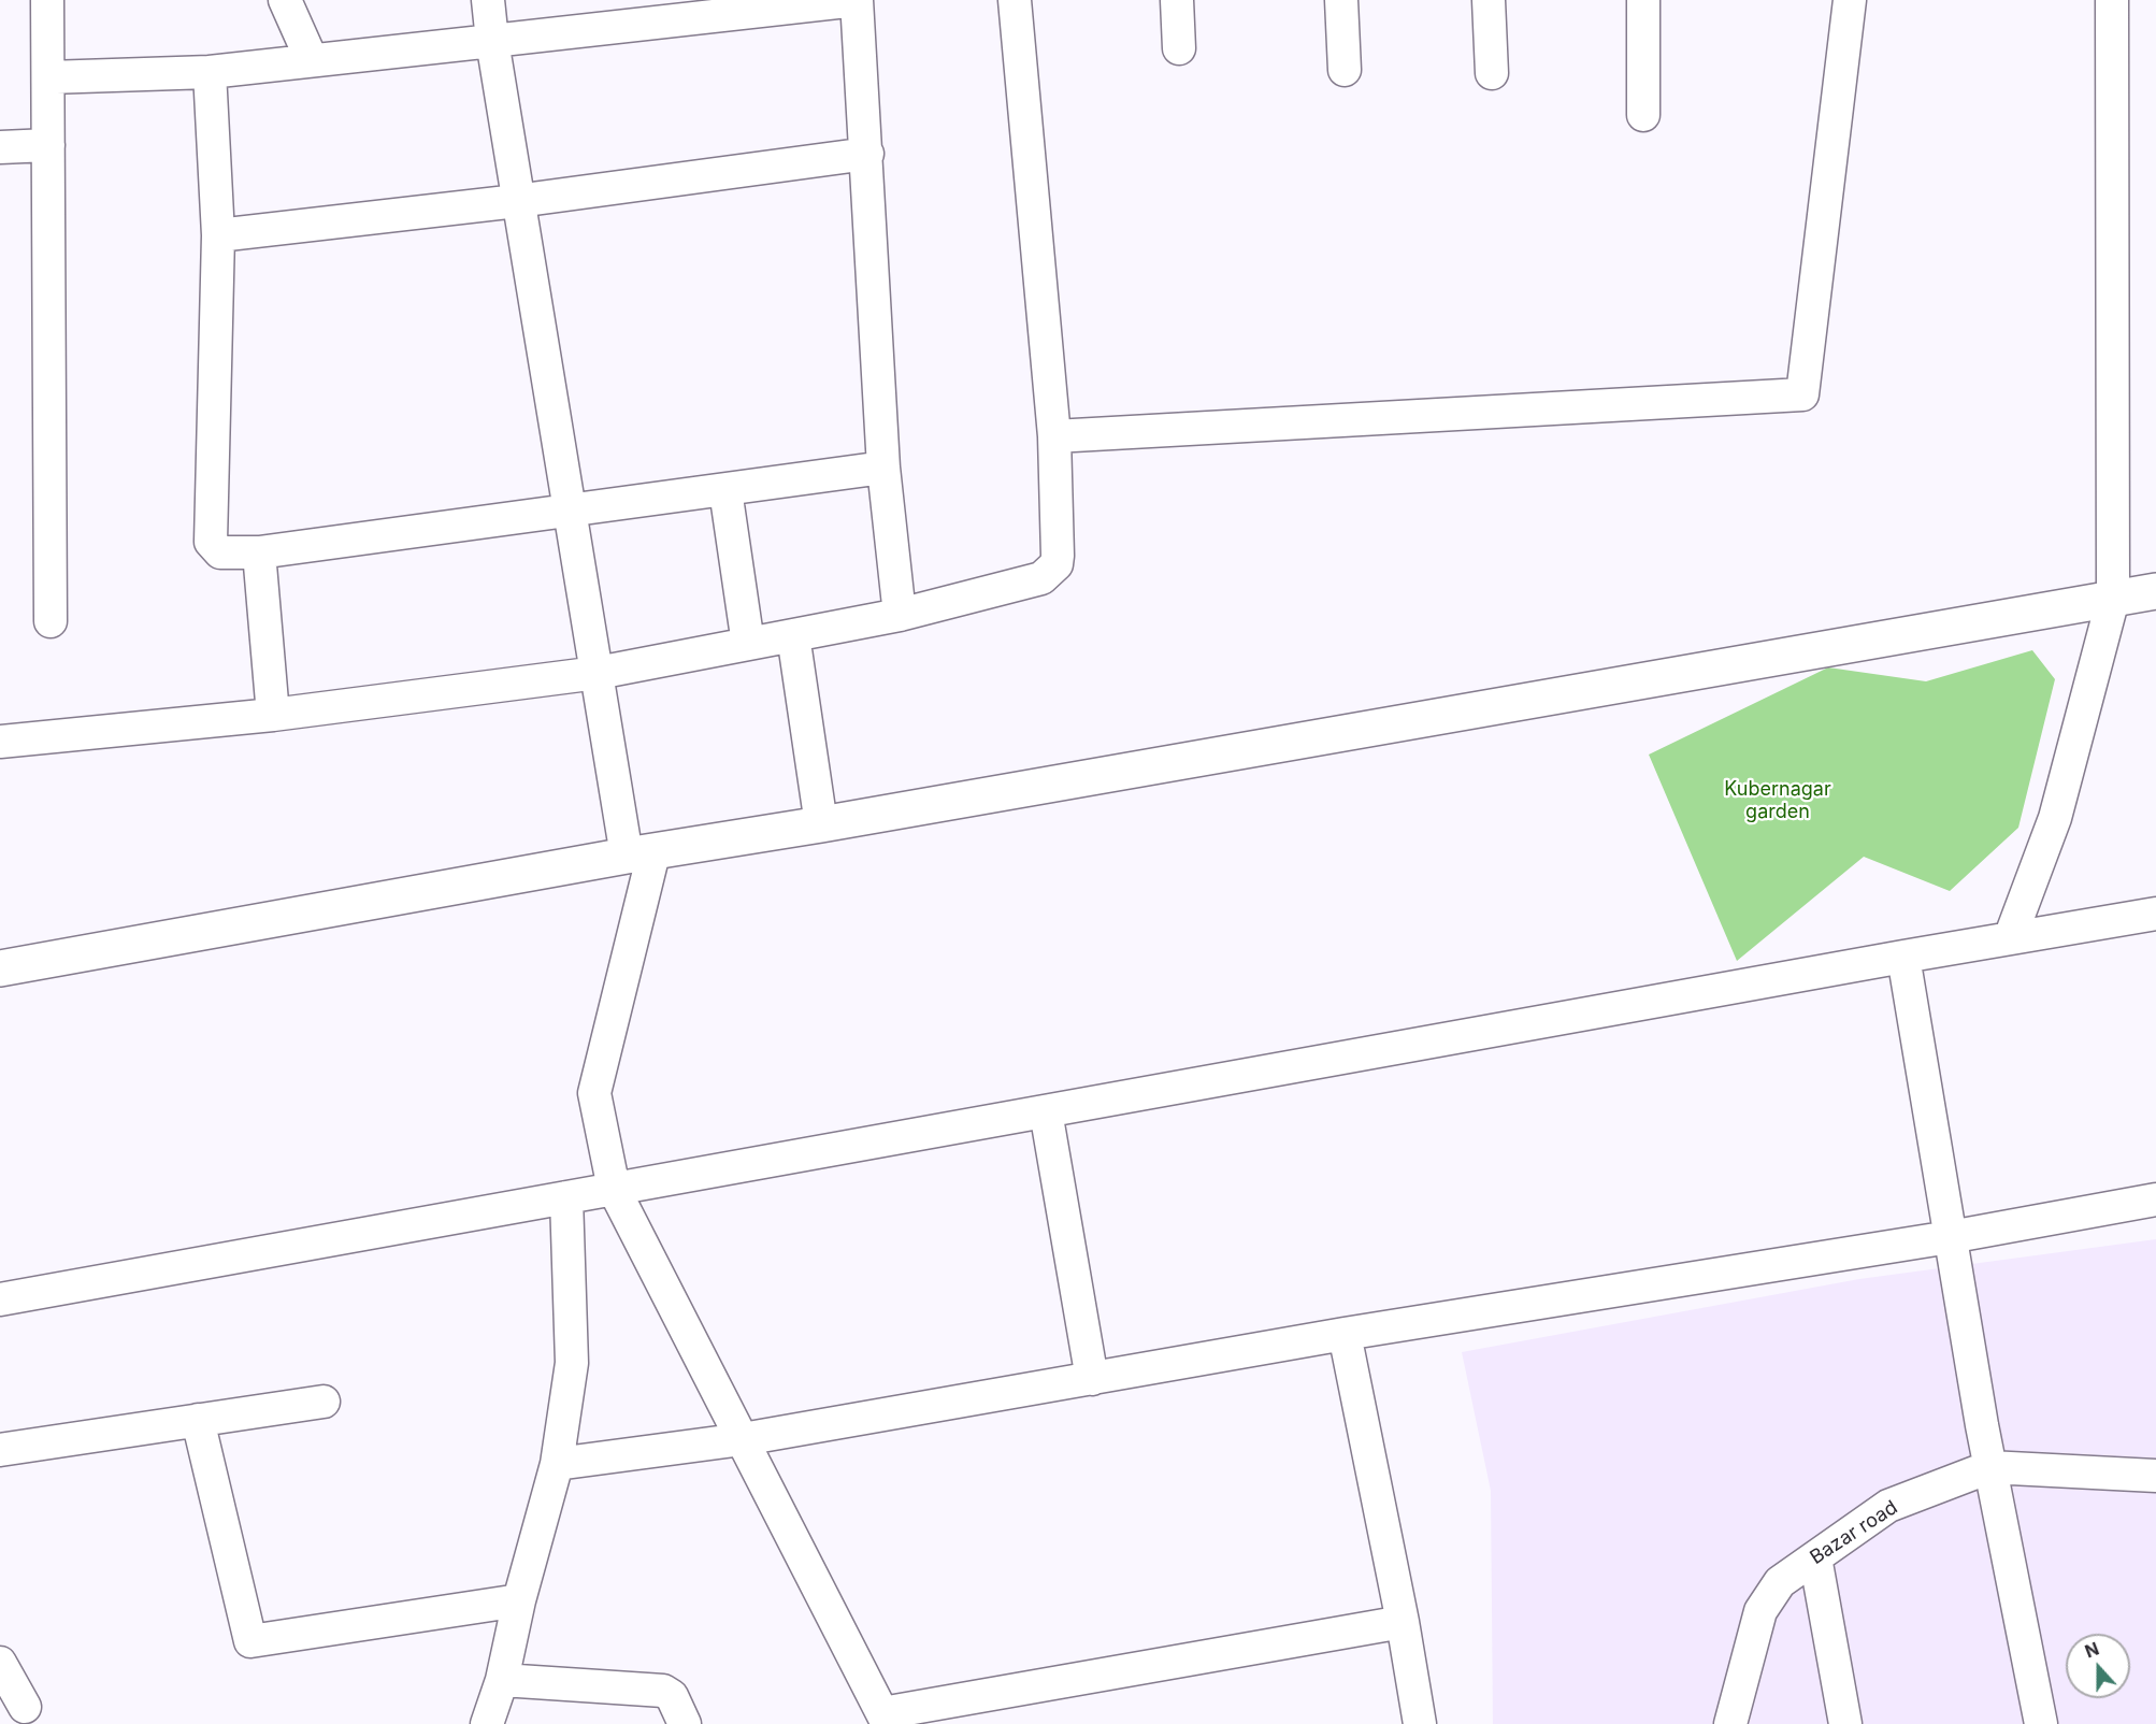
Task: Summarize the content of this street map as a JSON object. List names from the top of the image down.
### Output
{
  "streets": {
    "street": ["Bazar road"]
  },
  "parks": ["Kubernagar garden"],
  "north": "top"
}
